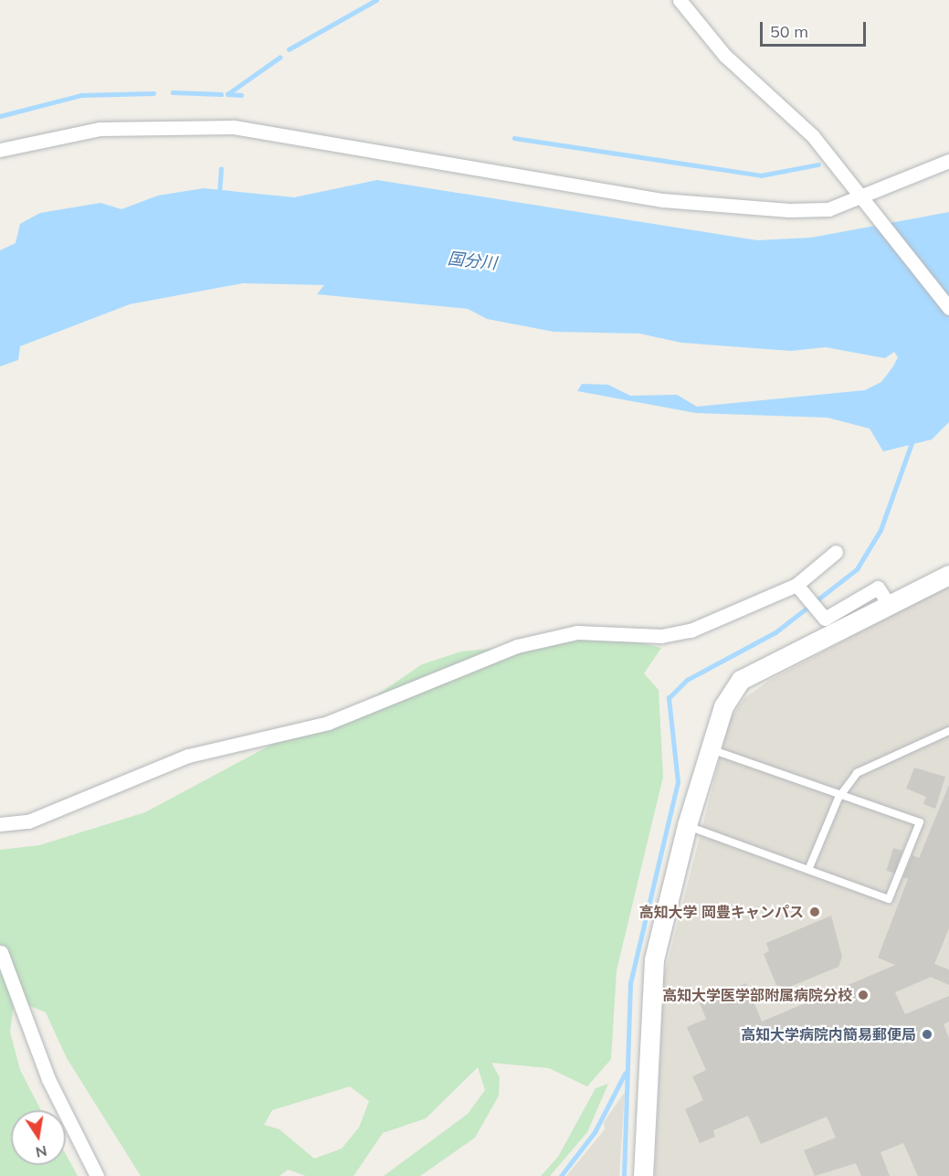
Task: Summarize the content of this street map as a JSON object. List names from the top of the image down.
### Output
{
  "water": ["国分川"],
  "places": ["高知大学 岡豊キャンパス", "高知大学医学部附属病院分校", "高知大学病院内簡易郵便局"],
  "scale_bar": "50 m",
  "north": "bottom"
}
